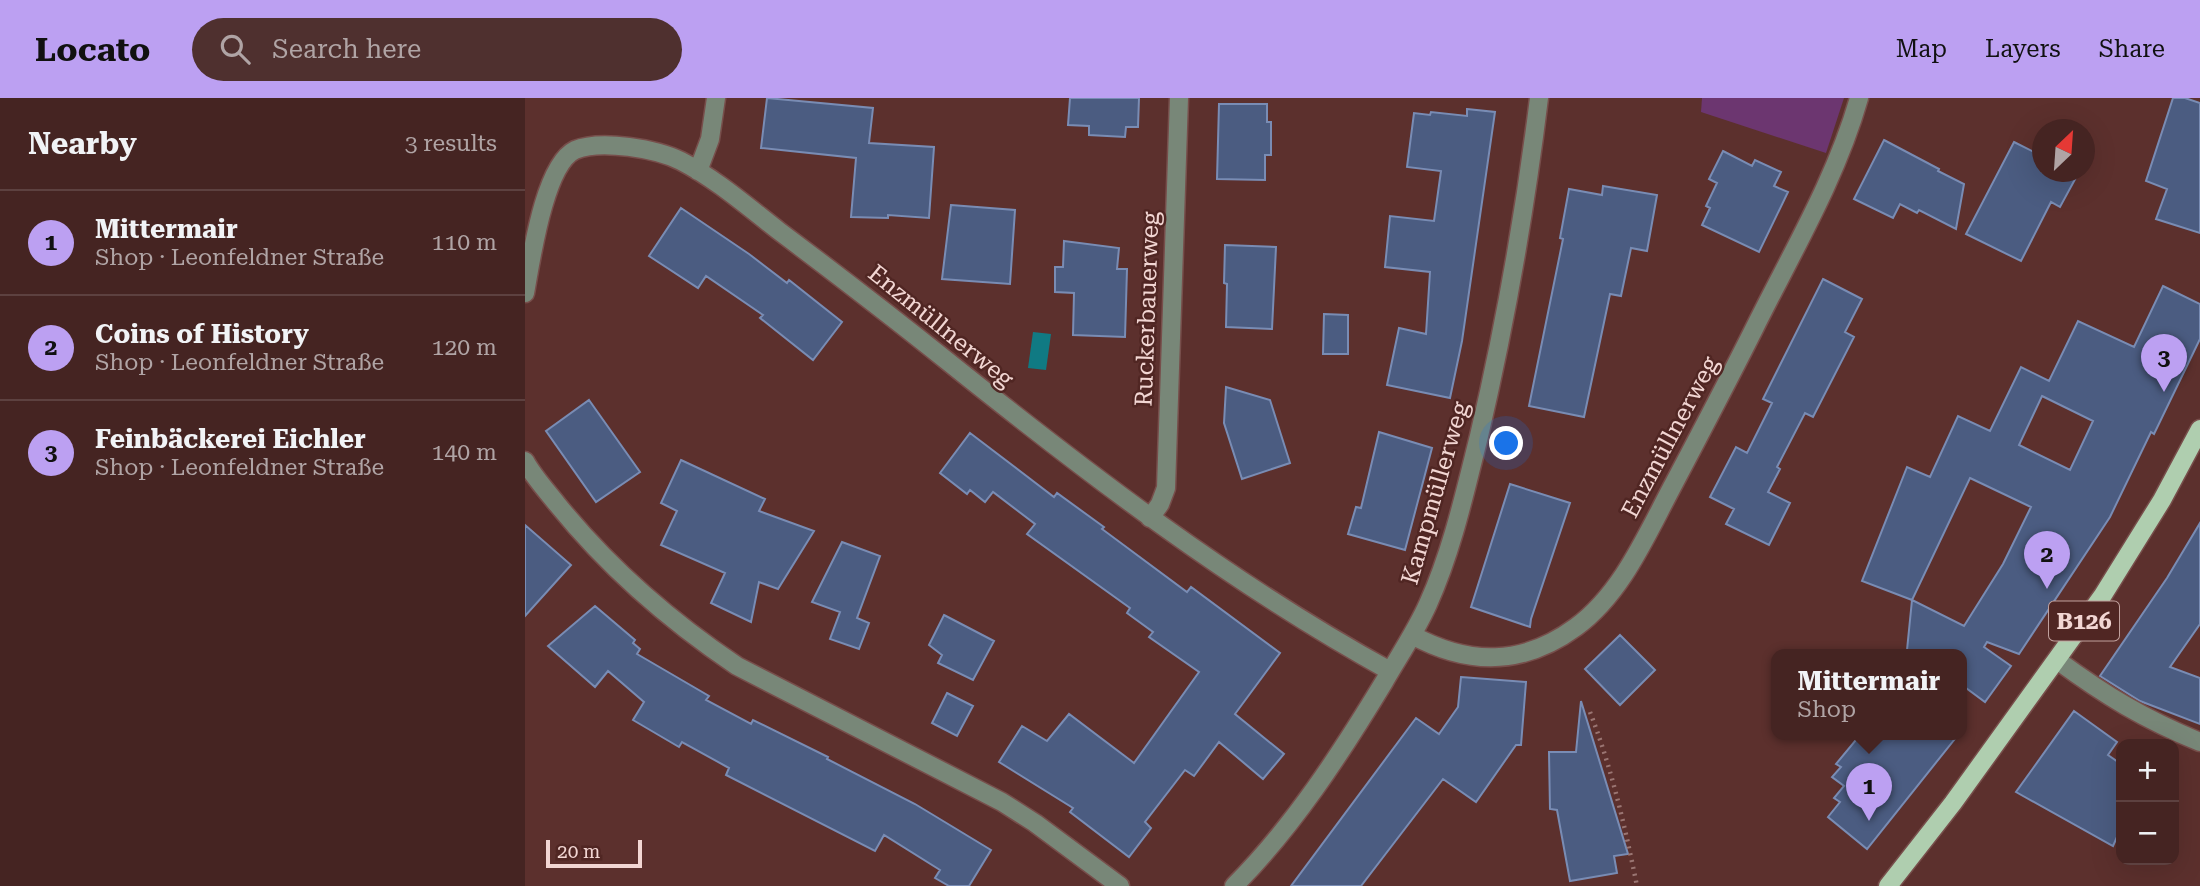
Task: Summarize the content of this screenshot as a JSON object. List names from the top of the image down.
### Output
{
  "streets": {
    "main road": ["B126"],
    "street": ["Ruckerbauerweg", "Enzmüllnerweg", "Kampmüllerweg"]
  },
  "crossings": [
    ["Ruckerbauerweg", "Enzmüllnerweg"],
    ["Enzmüllnerweg", "Kampmüllerweg"]
  ],
  "scale_bar": "20 m",
  "north": "top right",
  "page": {
    "header": "Locato",
    "search": "Search here",
    "nav": ["Map", "Layers", "Share"],
    "heading": ["Nearby", "3 results"],
    "list": [
      {
        "mark": "1",
        "name": "Mittermair",
        "note": "Shop · Leonfeldner Straße",
        "value": "110 m"
      },
      {
        "mark": "2",
        "name": "Coins of History",
        "note": "Shop · Leonfeldner Straße",
        "value": "120 m"
      },
      {
        "mark": "3",
        "name": "Feinbäckerei Eichler",
        "note": "Shop · Leonfeldner Straße",
        "value": "140 m"
      }
    ],
    "pins": ["3", "2", "1"],
    "popup": ["Mittermair", "Shop"],
    "map_buttons": ["+", "−"],
    "scale": "20 m"
  }
}
